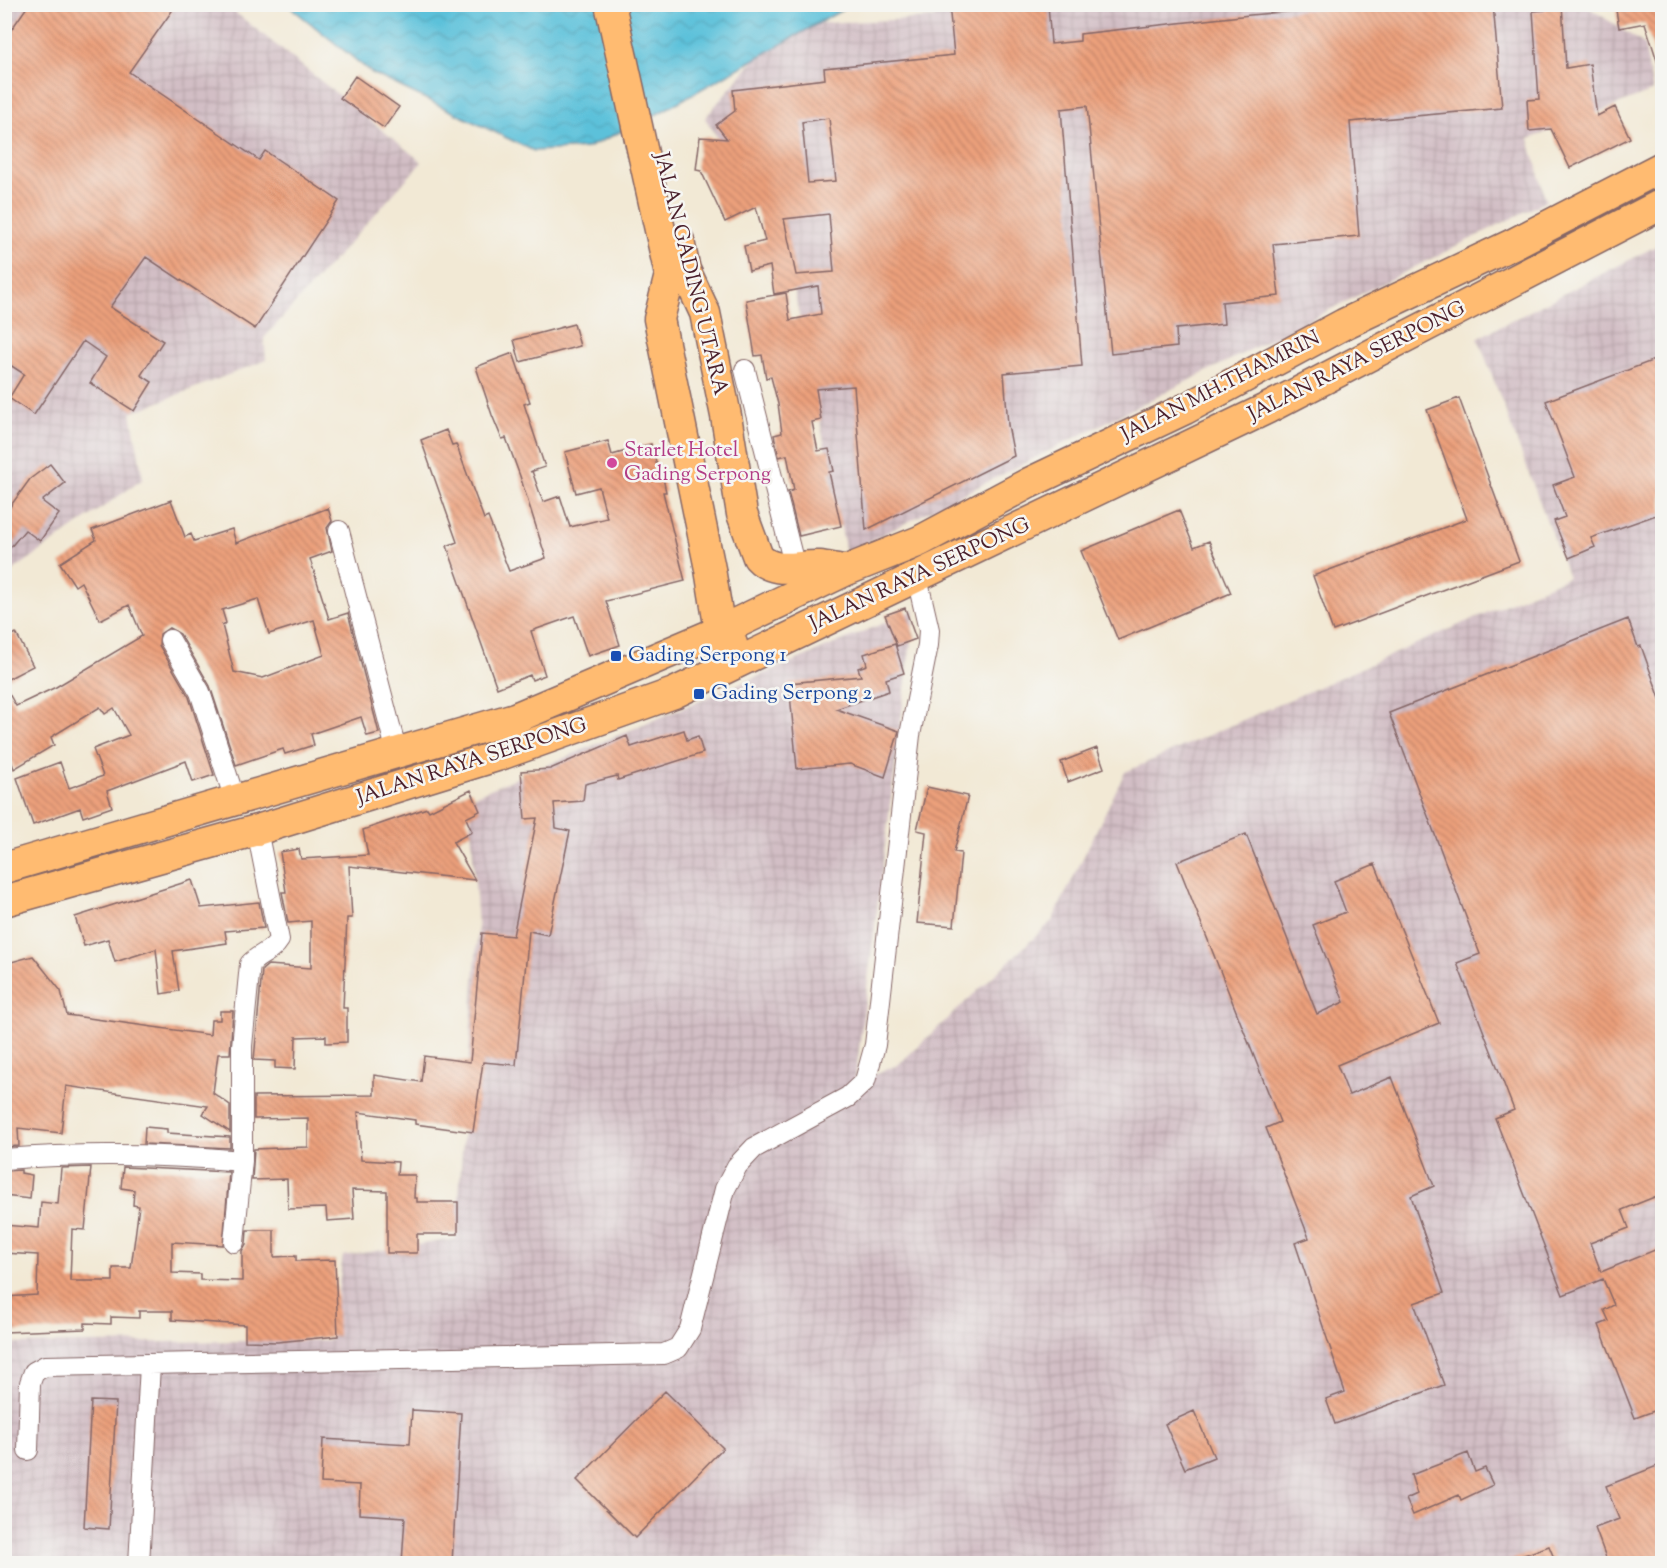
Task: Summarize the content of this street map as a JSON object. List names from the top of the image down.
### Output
{
  "streets": {
    "main road": ["JALAN GADING UTARA", "JALAN RAYA SERPONG", "JALAN MH.THAMRIN"]
  },
  "crossings": [
    ["JALAN GADING UTARA", "JALAN RAYA SERPONG"],
    ["JALAN GADING UTARA", "JALAN MH.THAMRIN"],
    ["JALAN RAYA SERPONG", "JALAN MH.THAMRIN"]
  ],
  "places": {
    "other": ["Starlet Hotel Gading Serpong"],
    "transit": ["Gading Serpong 1", "Gading Serpong 2"]
  }
}
